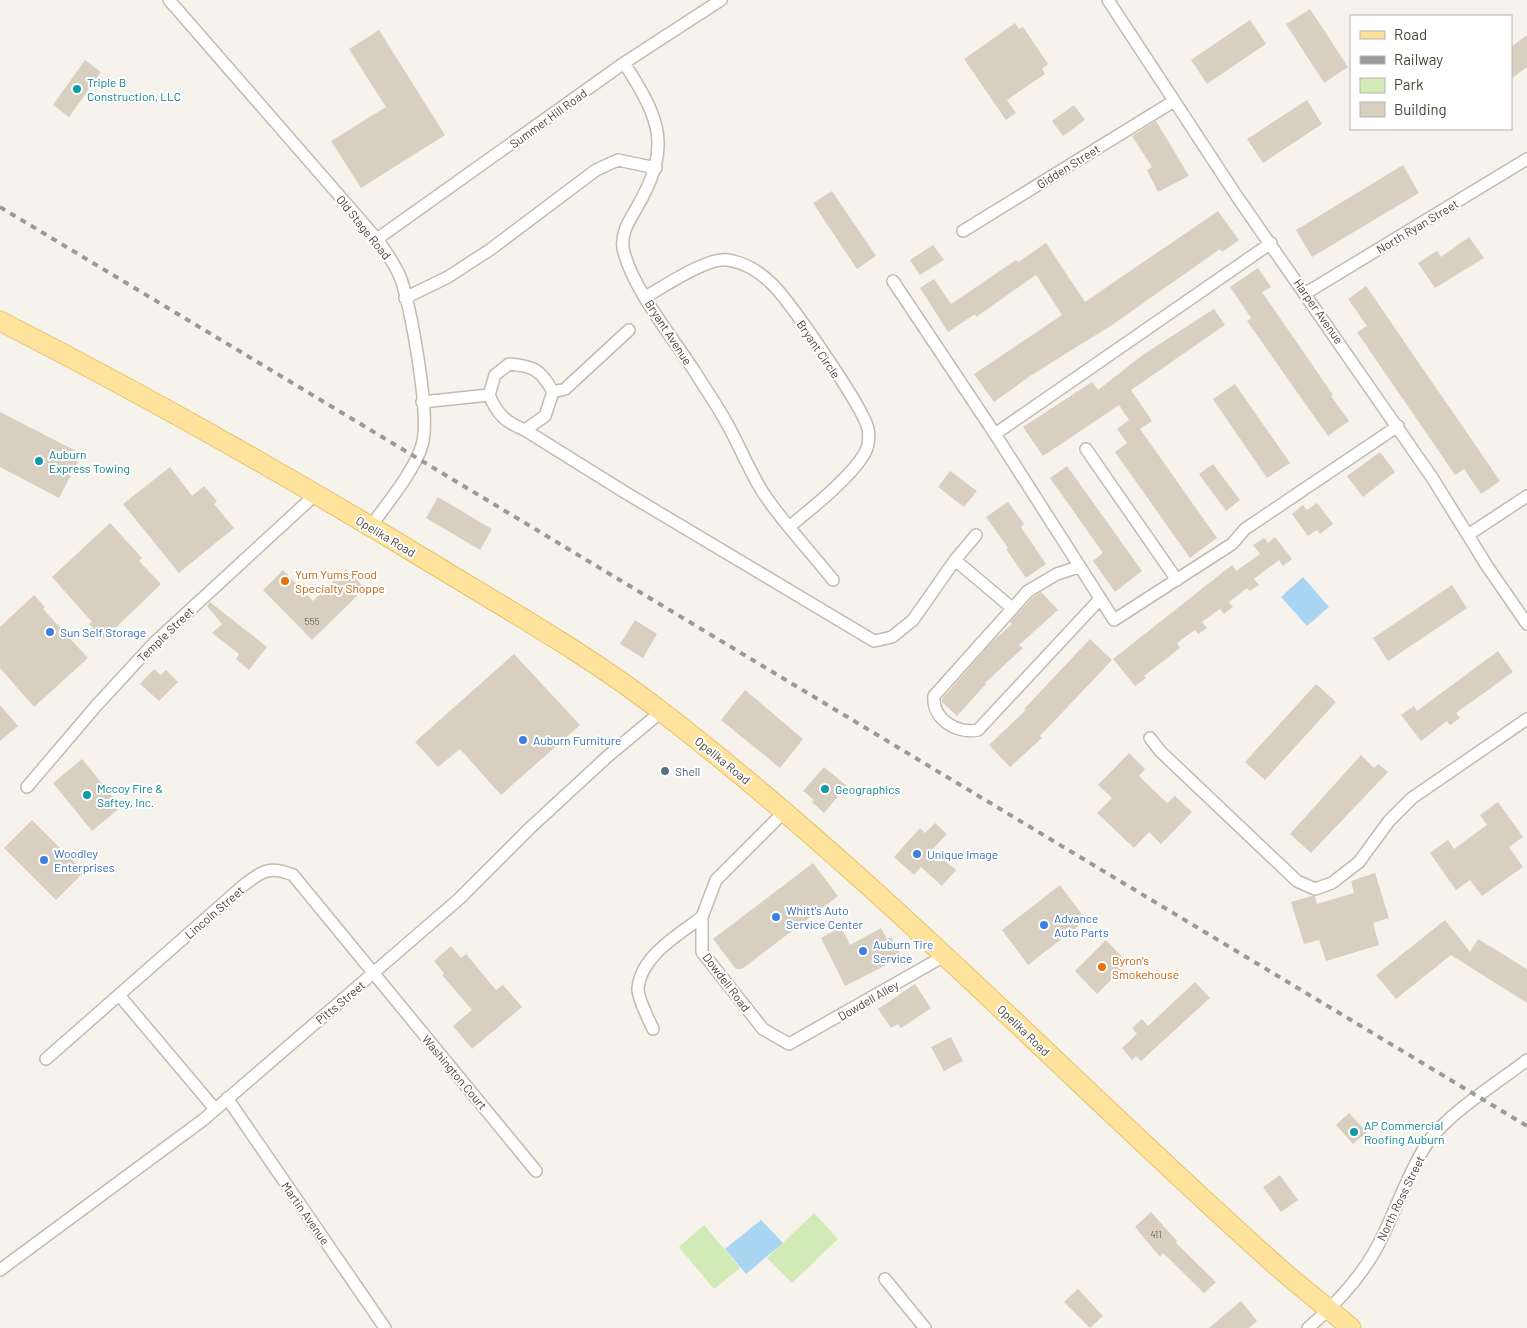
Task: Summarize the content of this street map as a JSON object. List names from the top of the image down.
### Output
{
  "streets": {
    "main road": ["Opelika Road"],
    "street": [
      "Summer Hill Road",
      "Gidden Street",
      "North Ryan Street",
      "Old Stage Road",
      "Harper Avenue",
      "Bryant Avenue",
      "Bryant Circle",
      "Temple Street",
      "Lincoln Street",
      "Dowdell Road",
      "Dowdell Alley",
      "Pitts Street",
      "Washington Court",
      "North Ross Street",
      "Martin Avenue"
    ]
  },
  "crossings": [
    ["Summer Hill Road", "Old Stage Road"],
    ["Summer Hill Road", "Bryant Avenue"],
    ["Gidden Street", "Harper Avenue"],
    ["North Ryan Street", "Harper Avenue"],
    ["Old Stage Road", "Opelika Road"],
    ["Bryant Avenue", "Bryant Circle"],
    ["Opelika Road", "Temple Street"],
    ["Opelika Road", "Dowdell Road"],
    ["Opelika Road", "Dowdell Alley"],
    ["Opelika Road", "Pitts Street"],
    ["Opelika Road", "North Ross Street"],
    ["Lincoln Street", "Pitts Street"],
    ["Lincoln Street", "Washington Court"],
    ["Dowdell Road", "Dowdell Alley"],
    ["Pitts Street", "Washington Court"],
    ["Pitts Street", "Martin Avenue"]
  ],
  "places": [
    "Triple B Construction, LLC",
    "Auburn Express Towing",
    "Yum Yums Food Specialty Shoppe",
    "Sun Self Storage",
    "Auburn Furniture",
    "Shell",
    "Geographics",
    "Mccoy Fire & Saftey, Inc.",
    "Unique Image",
    "Woodley Enterprises",
    "Whitt's Auto Service Center",
    "Advance Auto Parts",
    "Auburn Tire Service",
    "Byron's Smokehouse",
    "AP Commercial Roofing Auburn"
  ],
  "house_numbers": ["555", "411"],
  "legend": [
    "Road",
    "Railway",
    "Park",
    "Building"
  ]
}
